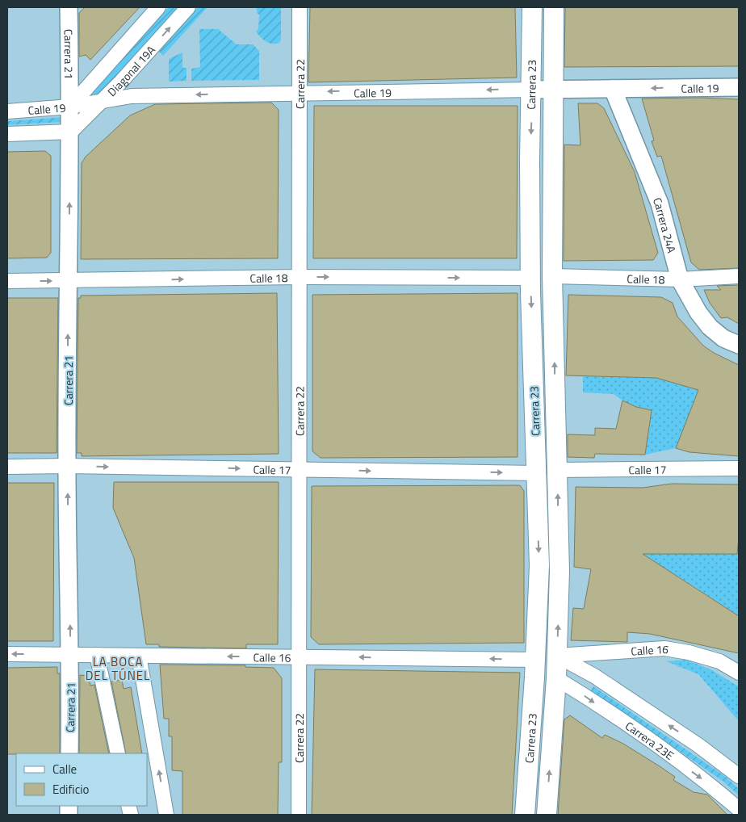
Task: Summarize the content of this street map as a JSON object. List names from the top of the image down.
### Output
{
  "streets": {
    "main road": ["Carrera 23"],
    "street": [
      "Carrera 21",
      "Diagonal 19A",
      "Carrera 22",
      "Calle 19",
      "Carrera 24A",
      "Calle 18",
      "Calle 17",
      "Calle 16",
      "Carrera 23E"
    ]
  },
  "crossings": [
    ["Carrera 21", "Diagonal 19A"],
    ["Carrera 21", "Calle 19"],
    ["Carrera 21", "Calle 18"],
    ["Carrera 21", "Calle 17"],
    ["Carrera 21", "Calle 16"],
    ["Diagonal 19A", "Calle 19"],
    ["Carrera 22", "Calle 19"],
    ["Carrera 22", "Calle 18"],
    ["Carrera 22", "Calle 17"],
    ["Carrera 22", "Calle 16"],
    ["Carrera 23", "Calle 19"],
    ["Carrera 23", "Calle 18"],
    ["Carrera 23", "Calle 17"],
    ["Carrera 23", "Calle 16"],
    ["Carrera 23", "Carrera 23E"],
    ["Calle 19", "Carrera 24A"],
    ["Carrera 24A", "Calle 18"],
    ["Calle 16", "Carrera 23E"]
  ],
  "one_way": [
    "Carrera 21",
    "Calle 19",
    "Calle 18",
    "Calle 17",
    "Calle 16"
  ],
  "districts": ["LA BOCA DEL TÚNEL"],
  "legend": ["Calle", "Edificio"]
}
